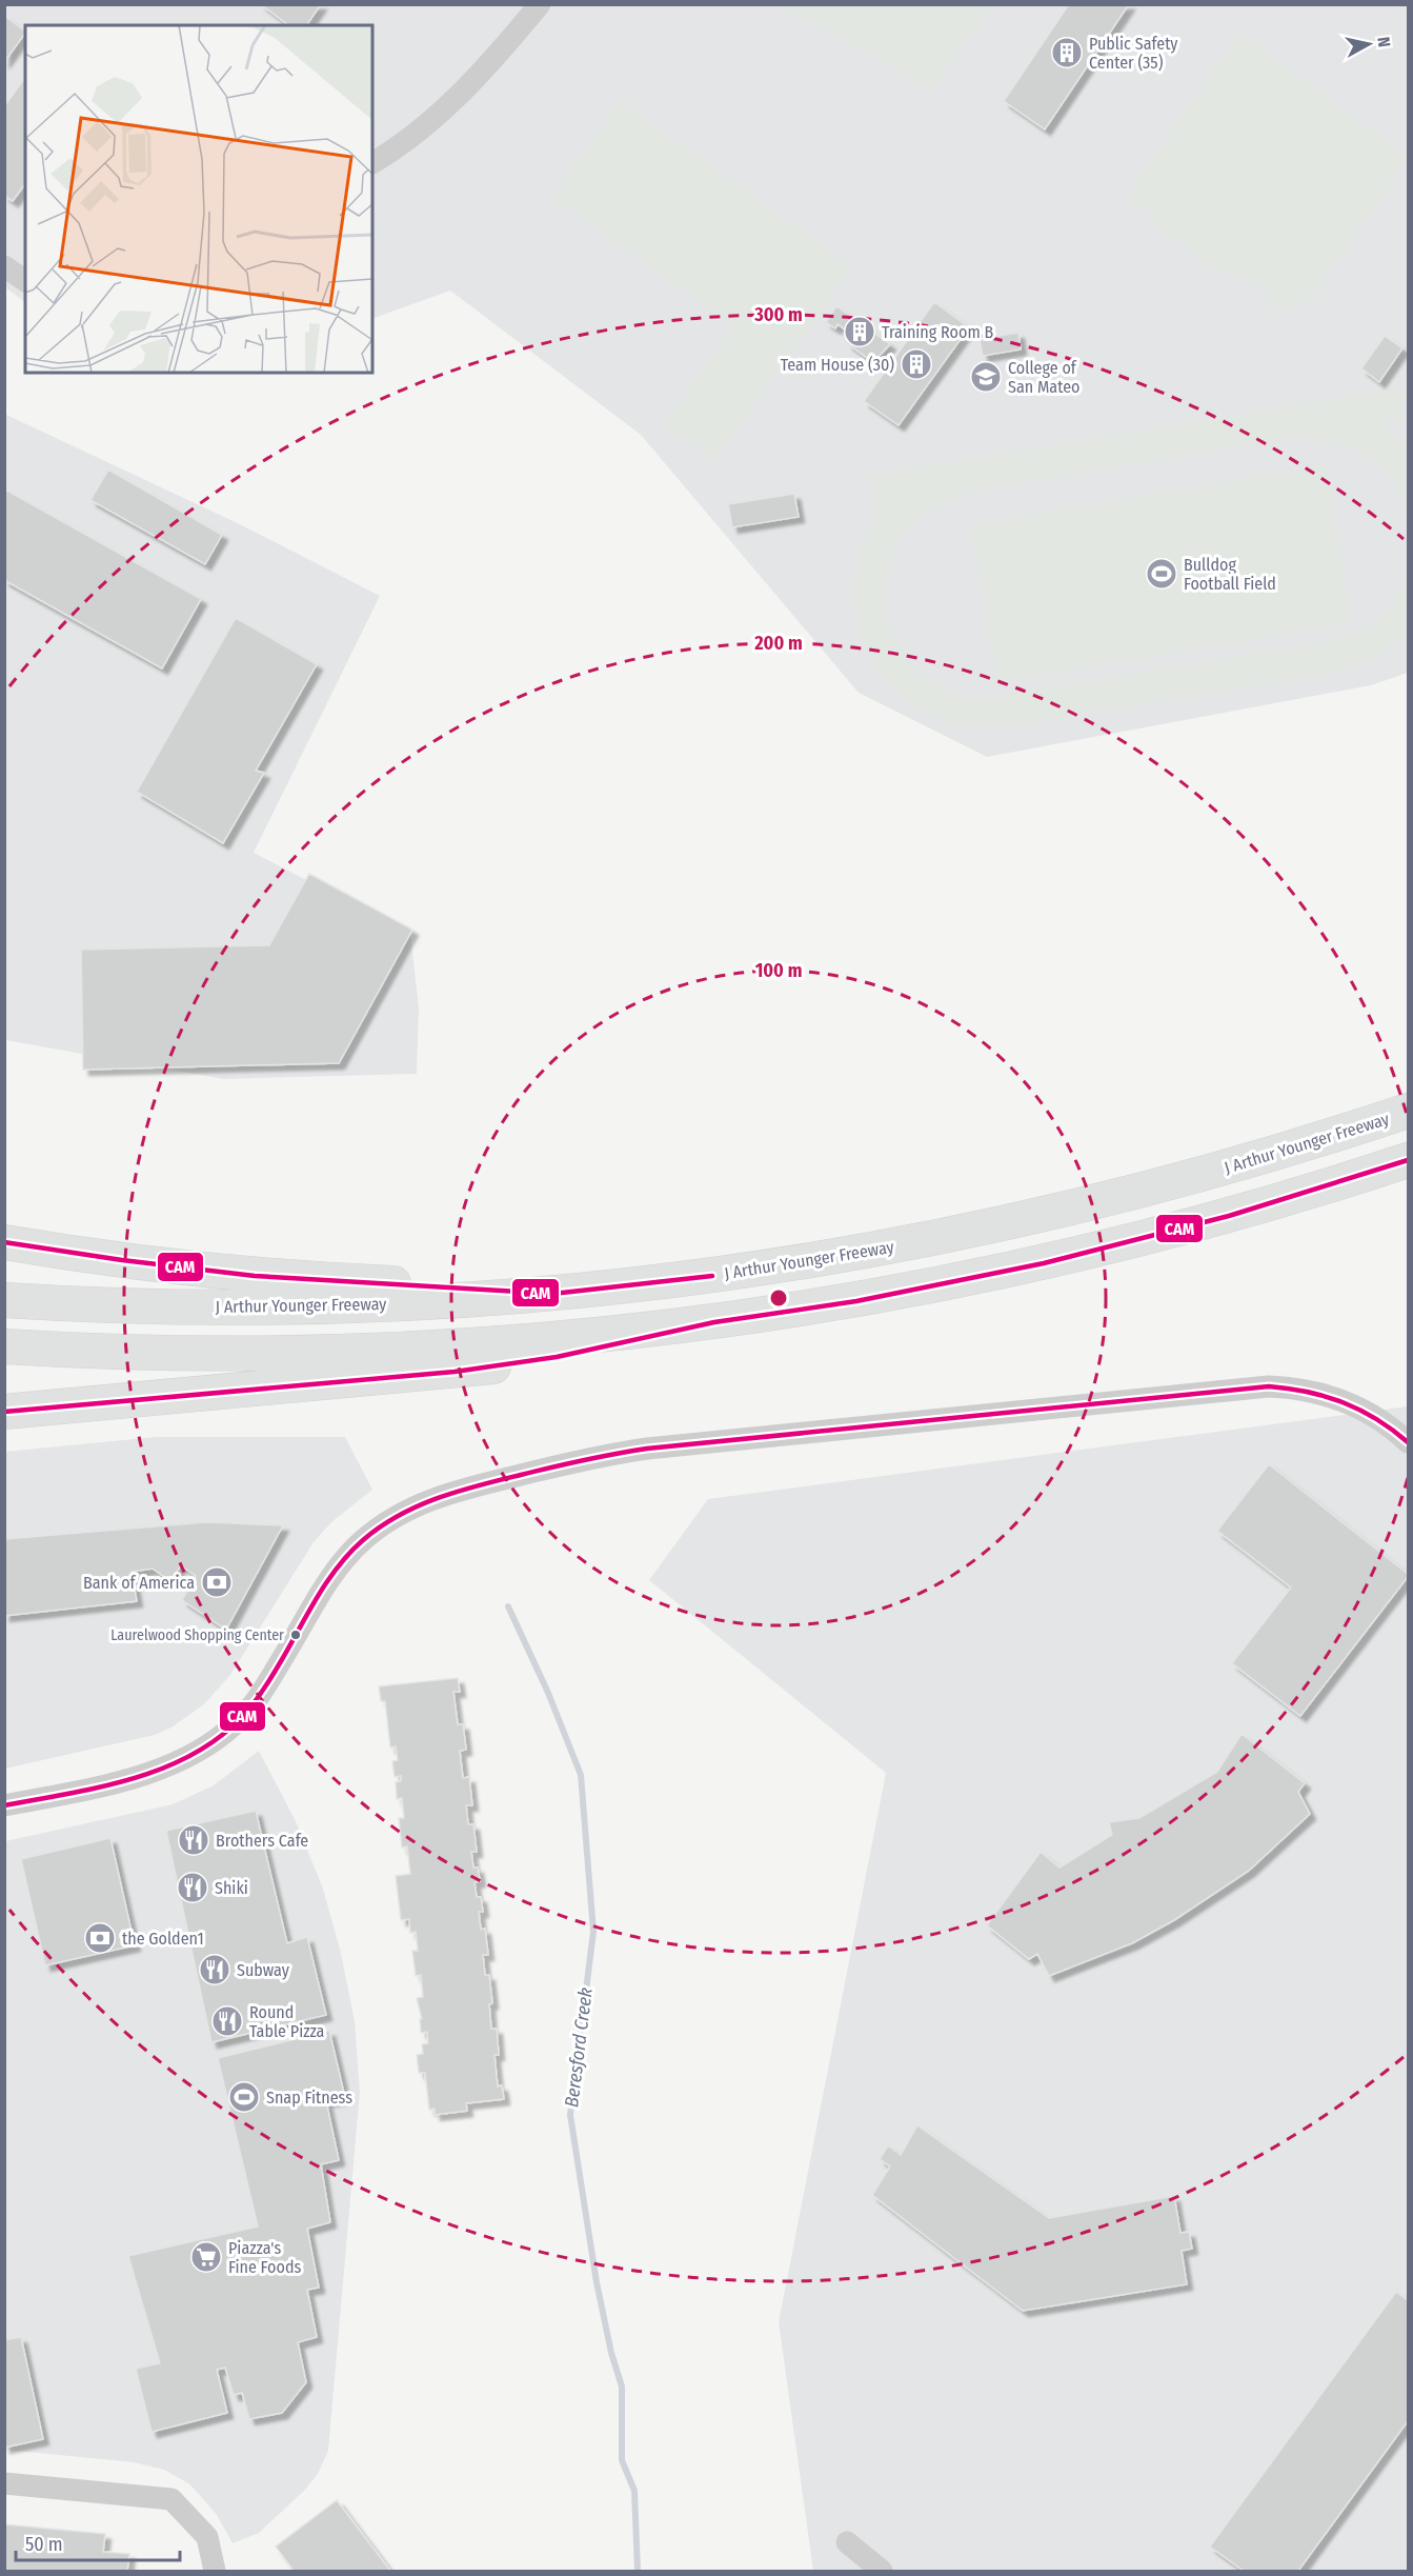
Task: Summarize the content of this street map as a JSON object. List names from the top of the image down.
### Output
{
  "streets": {
    "highway": ["J Arthur Younger Freeway"]
  },
  "water": ["Beresford Creek"],
  "places": {
    "building": ["Public Safety Center (35)", "Training Room B", "Team House (30)"],
    "school or university": ["College of San Mateo"],
    "sports": ["Bulldog Football Field", "Snap Fitness"],
    "bank": ["Bank of America", "the Golden1"],
    "other": ["Laurelwood Shopping Center"],
    "restaurant": [
      "Brothers Cafe",
      "Shiki",
      "Subway",
      "Round Table Pizza"
    ],
    "supermarket": ["Piazza's Fine Foods"]
  },
  "lines": ["transit line CAM"],
  "scale_bar": "50 m",
  "north": "right",
  "rings": ["300 m", "200 m", "100 m"]
}
